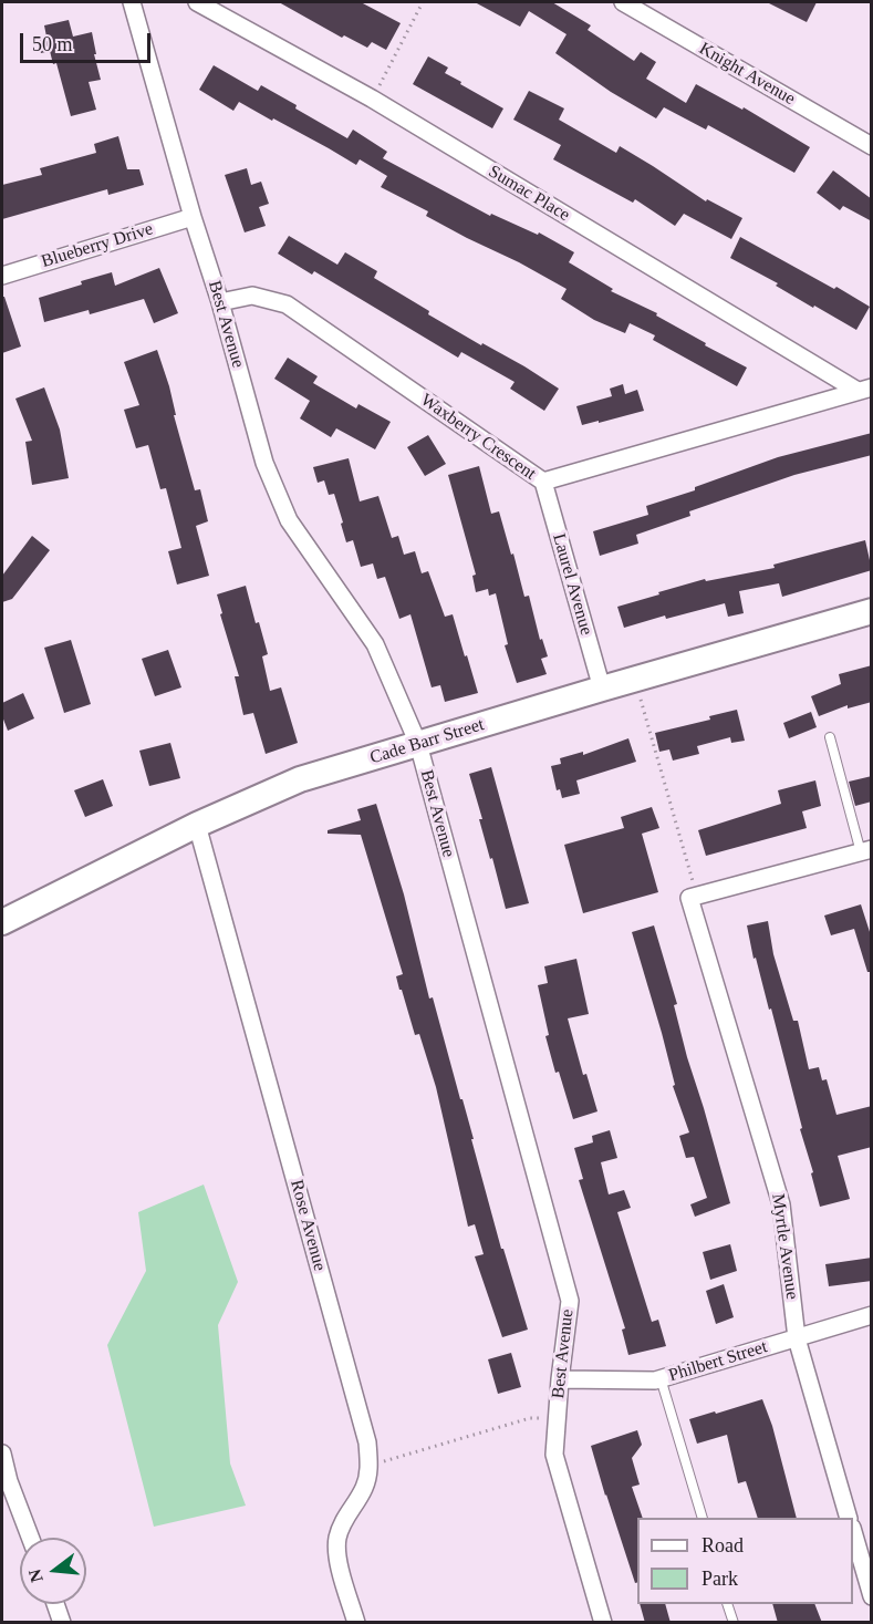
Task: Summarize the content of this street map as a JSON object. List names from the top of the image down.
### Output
{
  "streets": {
    "street": [
      "Knight Avenue",
      "Sumac Place",
      "Blueberry Drive",
      "Best Avenue",
      "Waxberry Crescent",
      "Laurel Avenue",
      "Cade Barr Street",
      "Rose Avenue",
      "Myrtle Avenue",
      "Philbert Street"
    ]
  },
  "crossings": [
    ["Sumac Place", "Waxberry Crescent"],
    ["Blueberry Drive", "Best Avenue"],
    ["Best Avenue", "Waxberry Crescent"],
    ["Best Avenue", "Cade Barr Street"],
    ["Best Avenue", "Philbert Street"],
    ["Waxberry Crescent", "Laurel Avenue"],
    ["Laurel Avenue", "Cade Barr Street"],
    ["Cade Barr Street", "Rose Avenue"],
    ["Myrtle Avenue", "Philbert Street"]
  ],
  "legend": ["Road", "Park"],
  "scale_bar": "50 m",
  "north": "left"
}
